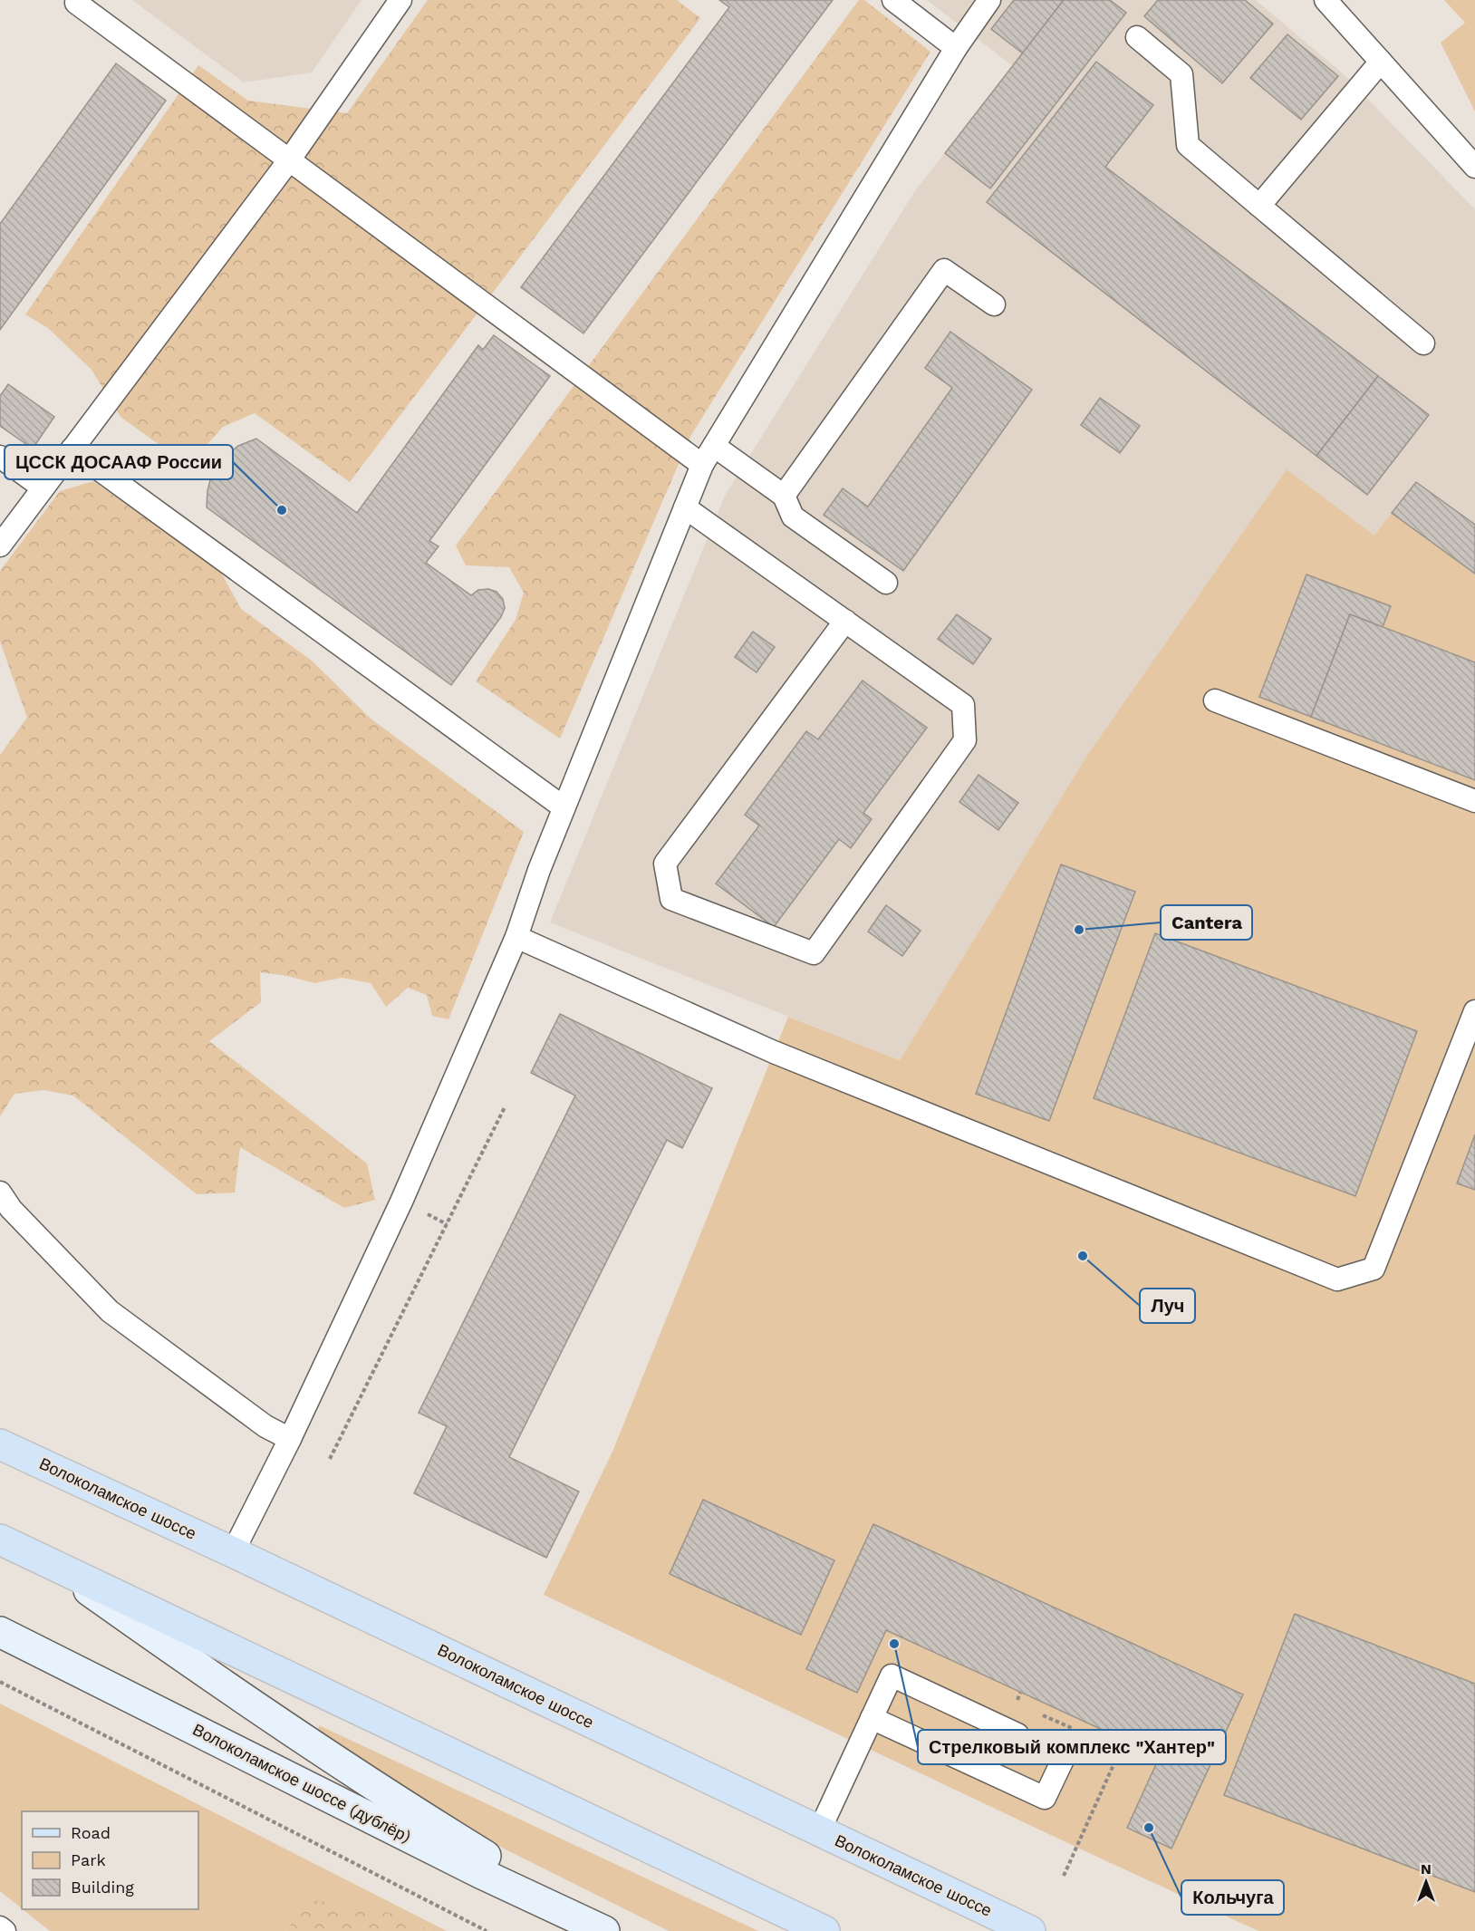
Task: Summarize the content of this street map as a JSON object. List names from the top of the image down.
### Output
{
  "streets": {
    "main road": ["Волоколамское шоссе", "Волоколамское шоссе (дублёр)"]
  },
  "places": [
    "ЦССК ДОСААФ России",
    "Cantera",
    "Луч",
    "Стрелковый комплекс \"Хантер\"",
    "Кольчуга"
  ],
  "legend": ["Road", "Park", "Building"],
  "north": "top"
}
